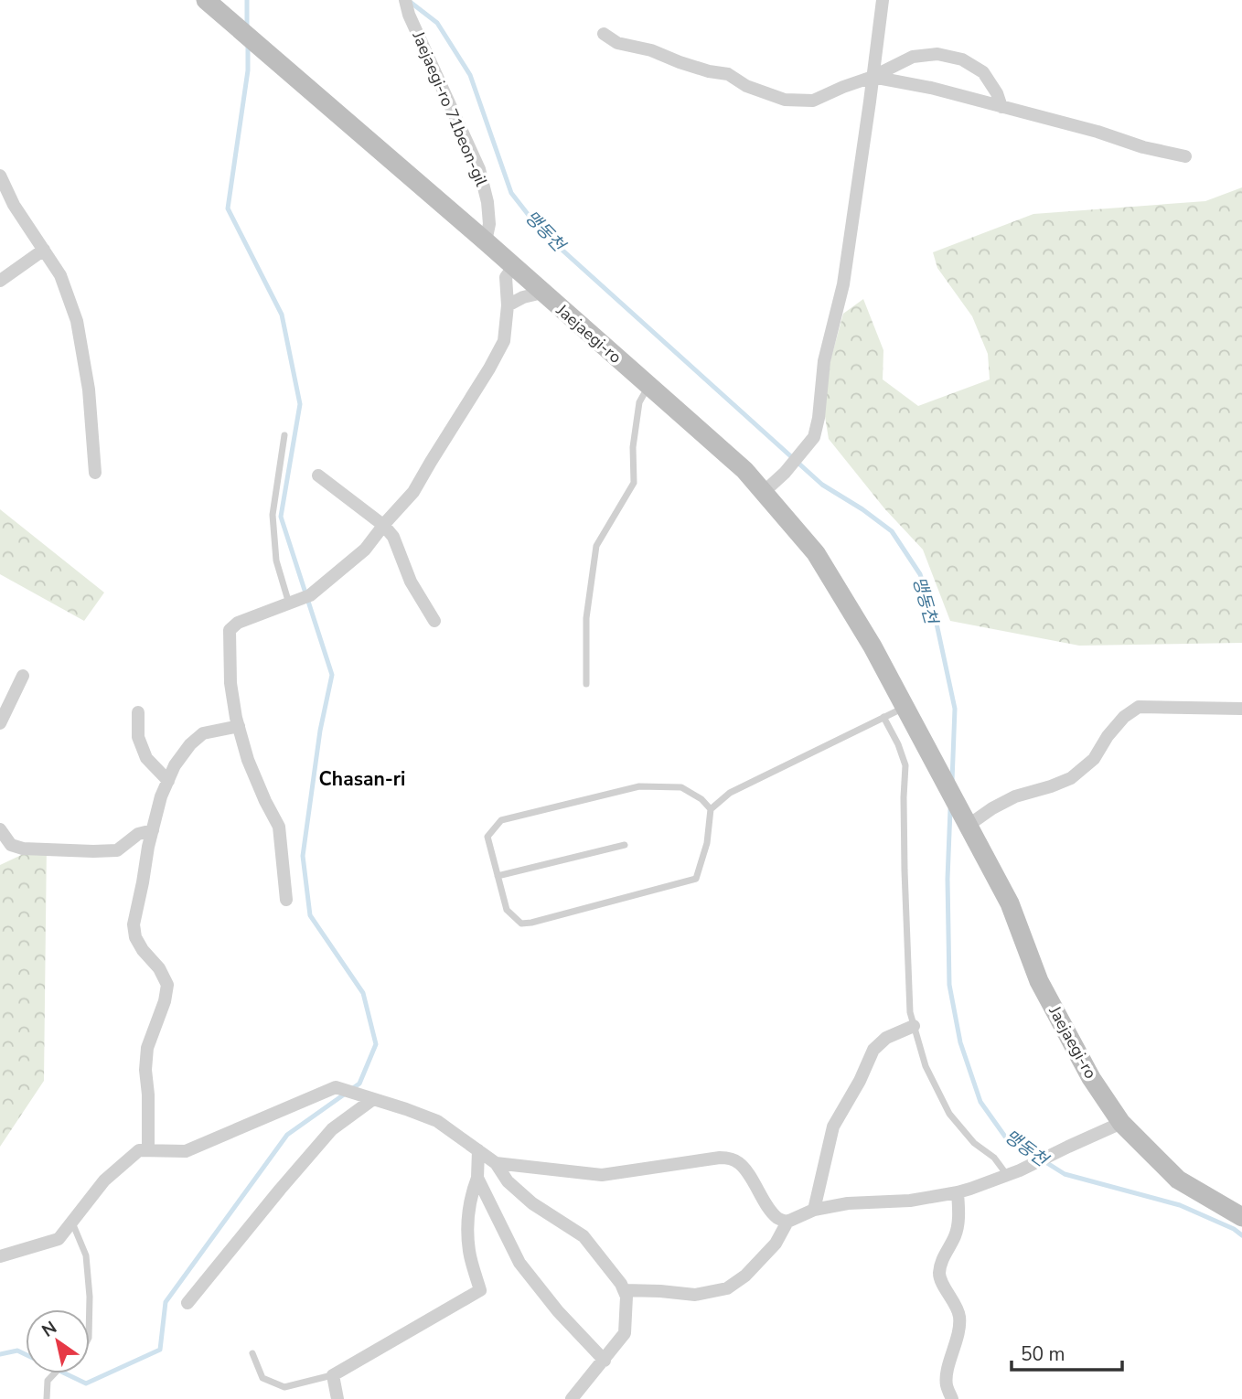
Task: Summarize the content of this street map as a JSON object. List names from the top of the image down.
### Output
{
  "streets": {
    "street": ["Jaejaegi-ro 71beon-gil", "Jaejaegi-ro"]
  },
  "crossings": [
    ["Jaejaegi-ro 71beon-gil", "Jaejaegi-ro"]
  ],
  "districts": ["Chasan-ri"],
  "water": ["맹동천"],
  "scale_bar": "50 m",
  "north": "top left"
}
